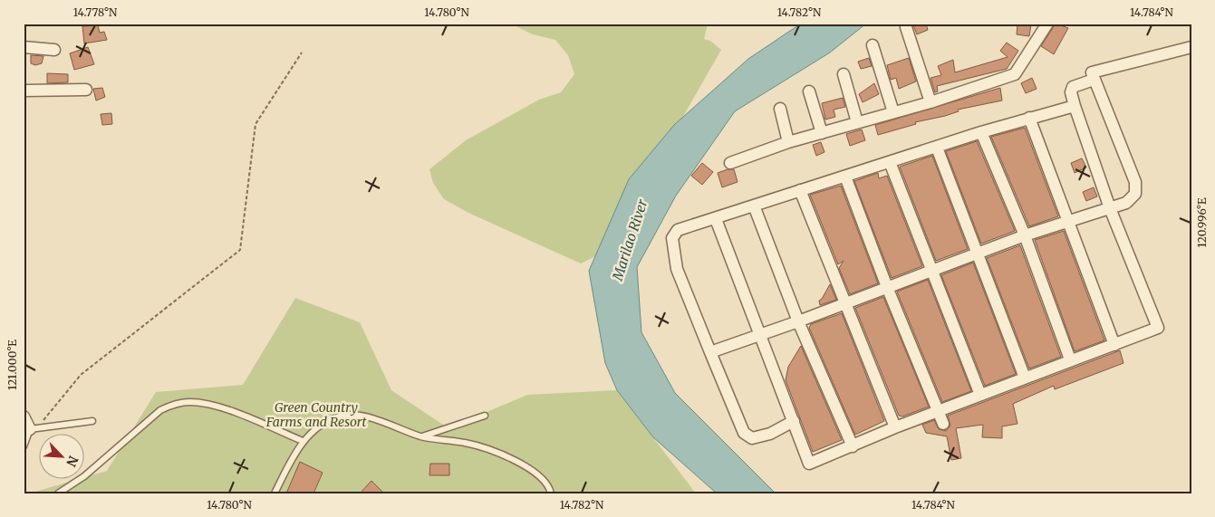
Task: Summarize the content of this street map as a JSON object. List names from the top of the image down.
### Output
{
  "water": ["Marilao River"],
  "parks": ["Green Country Farms and Resort"],
  "north": "bottom right",
  "coordinates": [
    "14.778°N",
    "14.780°N",
    "14.782°N",
    "14.784°N",
    "120.996°E",
    "121.000°E"
  ]
}
